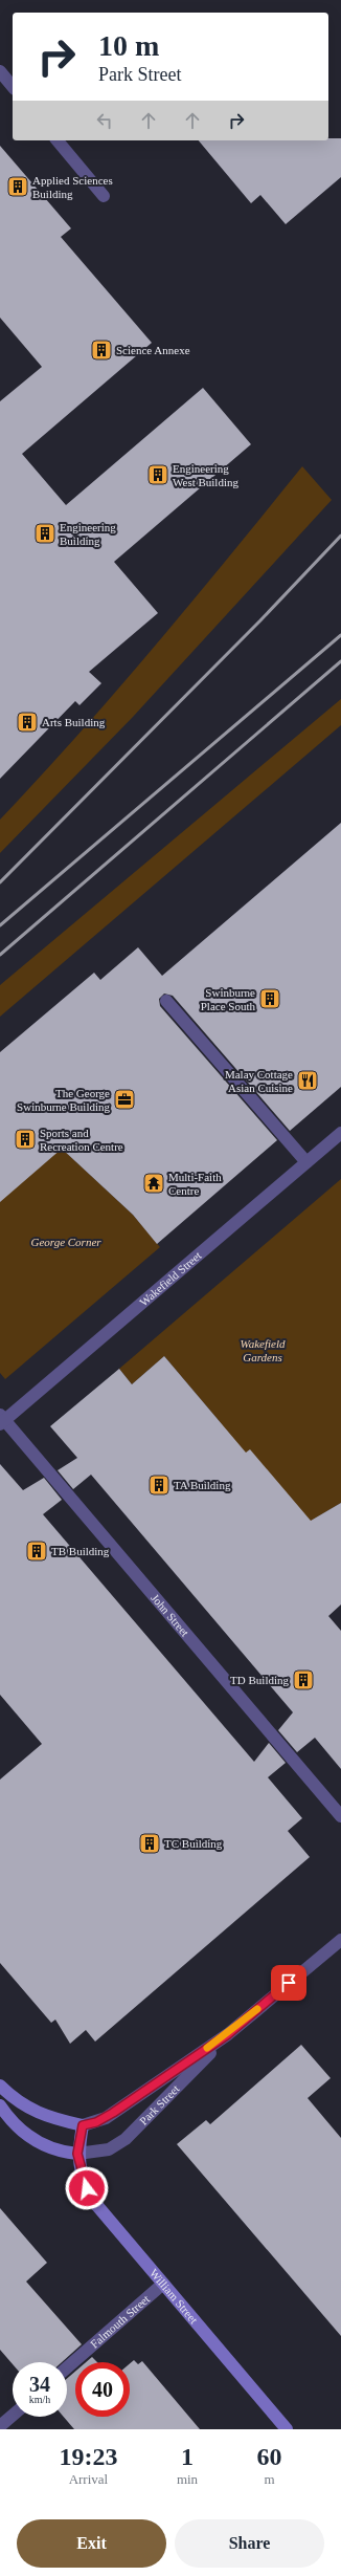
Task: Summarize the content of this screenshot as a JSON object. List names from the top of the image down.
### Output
{
  "streets": {
    "street": [
      "Wakefield Street",
      "John Street",
      "Park Street",
      "William Street",
      "Falmouth Street"
    ]
  },
  "crossings": [
    ["Wakefield Street", "John Street"],
    ["Park Street", "William Street"],
    ["William Street", "Falmouth Street"]
  ],
  "parks": ["George Corner", "Wakefield Gardens"],
  "places": {
    "building": [
      "Applied Sciences Building",
      "Science Annexe",
      "Engineering West Building",
      "Engineering Building",
      "Arts Building",
      "Swinburne Place South",
      "Sports and Recreation Centre",
      "TA Building",
      "TB Building",
      "TD Building",
      "TC Building"
    ],
    "restaurant": ["Malay Cottage Asian Cuisine"],
    "office": ["The George Swinburne Building"],
    "temple": ["Multi-Faith Centre"]
  },
  "page": {
    "turn": ["10 m", "Park Street"],
    "speed": "34 km/h",
    "limit": "40",
    "eta": [
      "19:23",
      "Arrival",
      "1",
      "min",
      "60",
      "m"
    ],
    "buttons": ["Exit", "Share"]
  }
}
